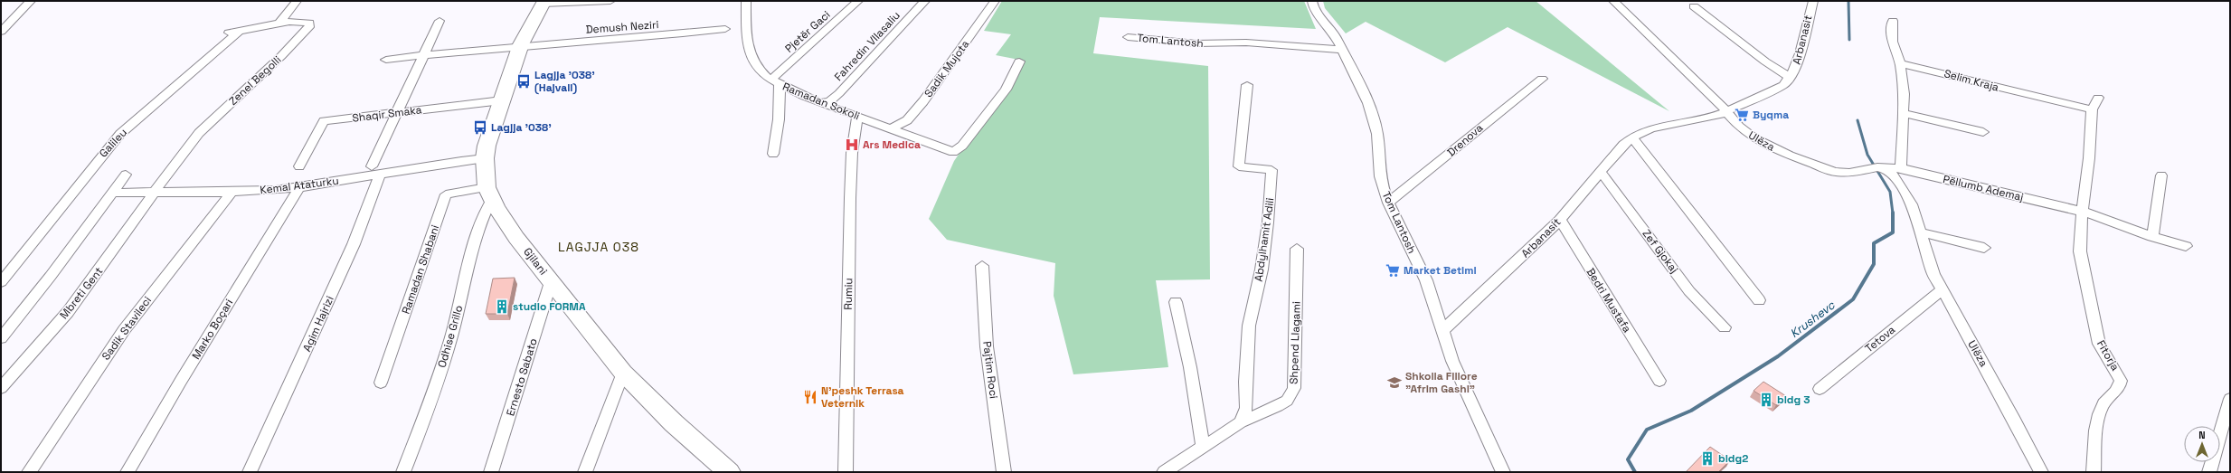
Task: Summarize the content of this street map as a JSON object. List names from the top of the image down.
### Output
{
  "streets": {
    "main road": ["Gjilani"],
    "street": [
      "Demush Neziri",
      "Pjetër Gaci",
      "Arbanasit",
      "Tom Lantosh",
      "Fahredin Vllasaliu",
      "Sadik Mujota",
      "Zenel Begolli",
      "Selim Kraja",
      "Ramadan Sokoli",
      "Shaqir Smaka",
      "Drenova",
      "Ulëza",
      "Galileu",
      "Kemal Ataturku",
      "Pëllumb Ademaj",
      "Abdylhamit Adili",
      "Zef Gjokaj",
      "Ramadan Shabani",
      "Mbreti Gent",
      "Rumiu",
      "Bedri Mustafa",
      "Agim Hajrizi",
      "Sadik Stavileci",
      "Marko Boçari",
      "Odhise Grillo",
      "Tetova",
      "Shpend Llagami",
      "Fitorja",
      "Pajtim Roci",
      "Ernesto Sabato"
    ]
  },
  "crossings": [
    ["Demush Neziri", "Gjilani"],
    ["Demush Neziri", "Agim Hajrizi"],
    ["Pjetër Gaci", "Ramadan Sokoli"],
    ["Arbanasit", "Tom Lantosh"],
    ["Arbanasit", "Ulëza"],
    ["Arbanasit", "Zef Gjokaj"],
    ["Arbanasit", "Bedri Mustafa"],
    ["Tom Lantosh", "Drenova"],
    ["Fahredin Vllasaliu", "Ramadan Sokoli"],
    ["Sadik Mujota", "Ramadan Sokoli"],
    ["Zenel Begolli", "Galileu"],
    ["Zenel Begolli", "Kemal Ataturku"],
    ["Zenel Begolli", "Mbreti Gent"],
    ["Selim Kraja", "Fitorja"],
    ["Ramadan Sokoli", "Rumiu"],
    ["Shaqir Smaka", "Gjilani"],
    ["Shaqir Smaka", "Agim Hajrizi"],
    ["Ulëza", "Pëllumb Ademaj"],
    ["Ulëza", "Tetova"],
    ["Kemal Ataturku", "Gjilani"],
    ["Kemal Ataturku", "Mbreti Gent"],
    ["Kemal Ataturku", "Agim Hajrizi"],
    ["Kemal Ataturku", "Sadik Stavileci"],
    ["Kemal Ataturku", "Marko Boçari"],
    ["Pëllumb Ademaj", "Fitorja"],
    ["Abdylhamit Adili", "Shpend Llagami"],
    ["Gjilani", "Ramadan Shabani"],
    ["Gjilani", "Odhise Grillo"],
    ["Gjilani", "Ernesto Sabato"],
    ["Ramadan Shabani", "Odhise Grillo"]
  ],
  "districts": ["LAGJJA 038"],
  "water": ["Krushevc"],
  "places": {
    "bus stop": ["Lagjja '038' (Hajvali)", "Lagjja '038'"],
    "supermarket": ["Byqma", "Market Betimi"],
    "hospital": ["Ars Medica"],
    "building": ["studio FORMA", "bldg 3", "bldg2"],
    "school or university": ["Shkolla Fillore \"Afrim Gashi\""],
    "restaurant": ["N'peshk Terrasa Veternik"]
  },
  "north": "top"
}
